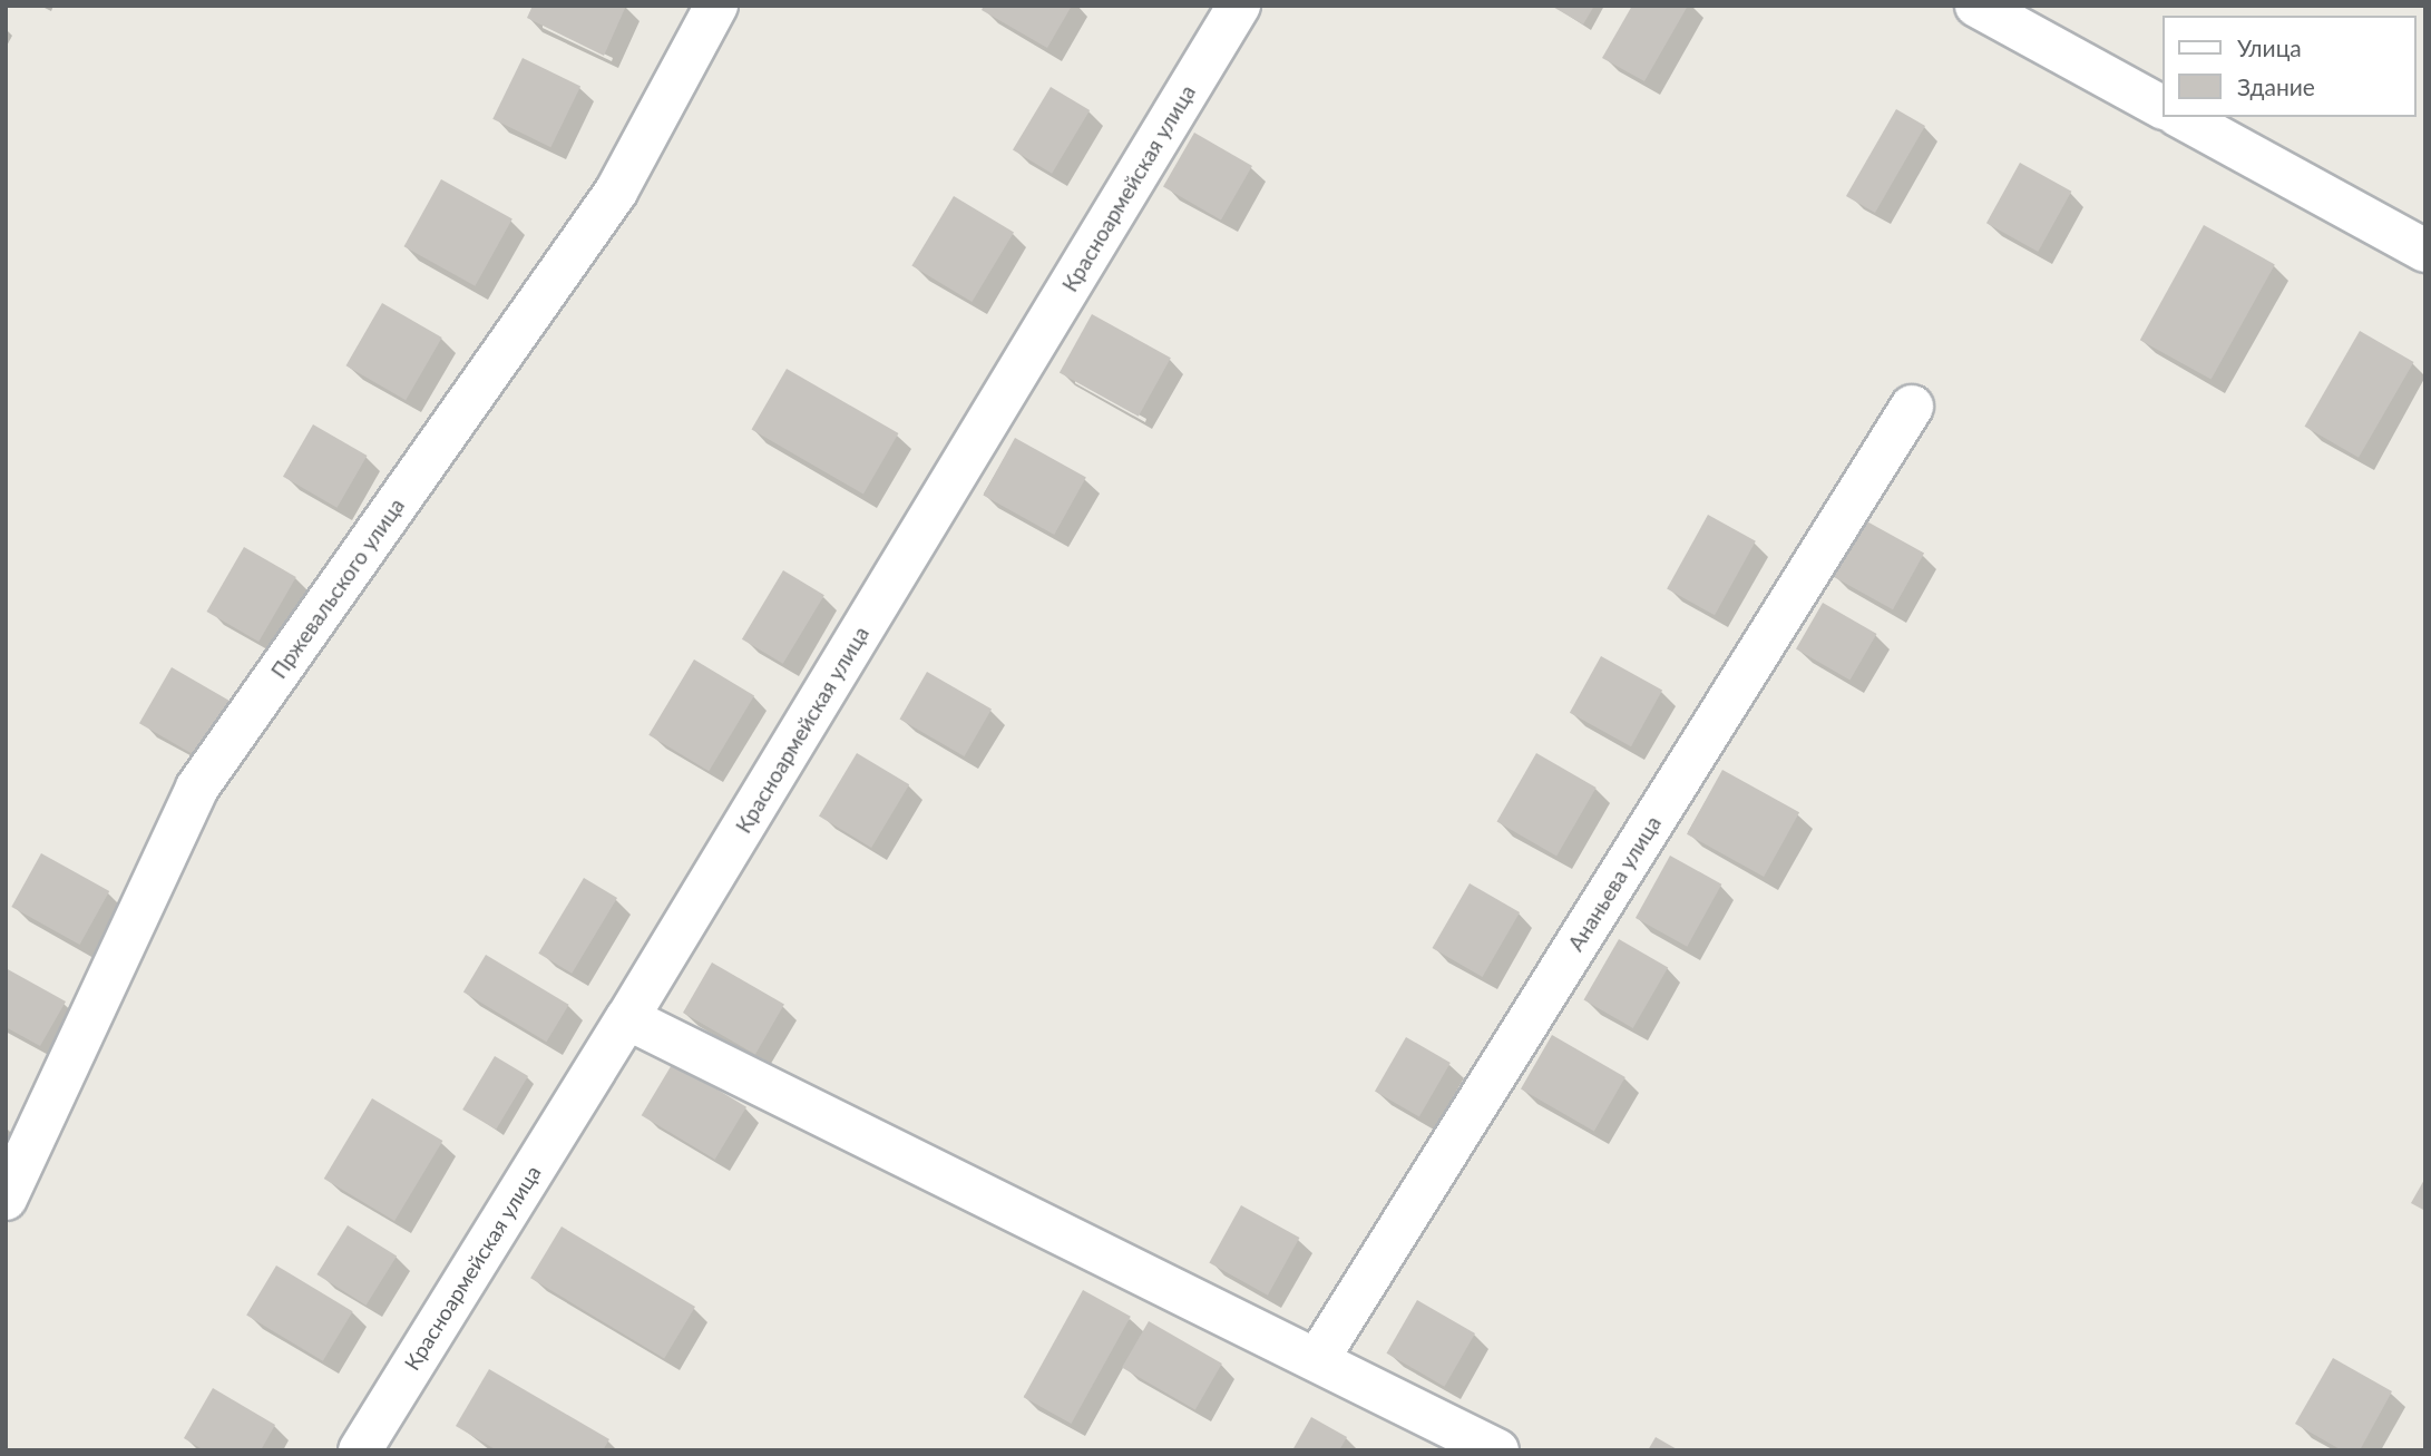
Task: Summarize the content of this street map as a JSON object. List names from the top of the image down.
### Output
{
  "streets": {
    "street": ["Красноармейская улица", "Пржевальского улица", "Ананьева улица"]
  },
  "legend": ["Улица", "Здание"]
}
